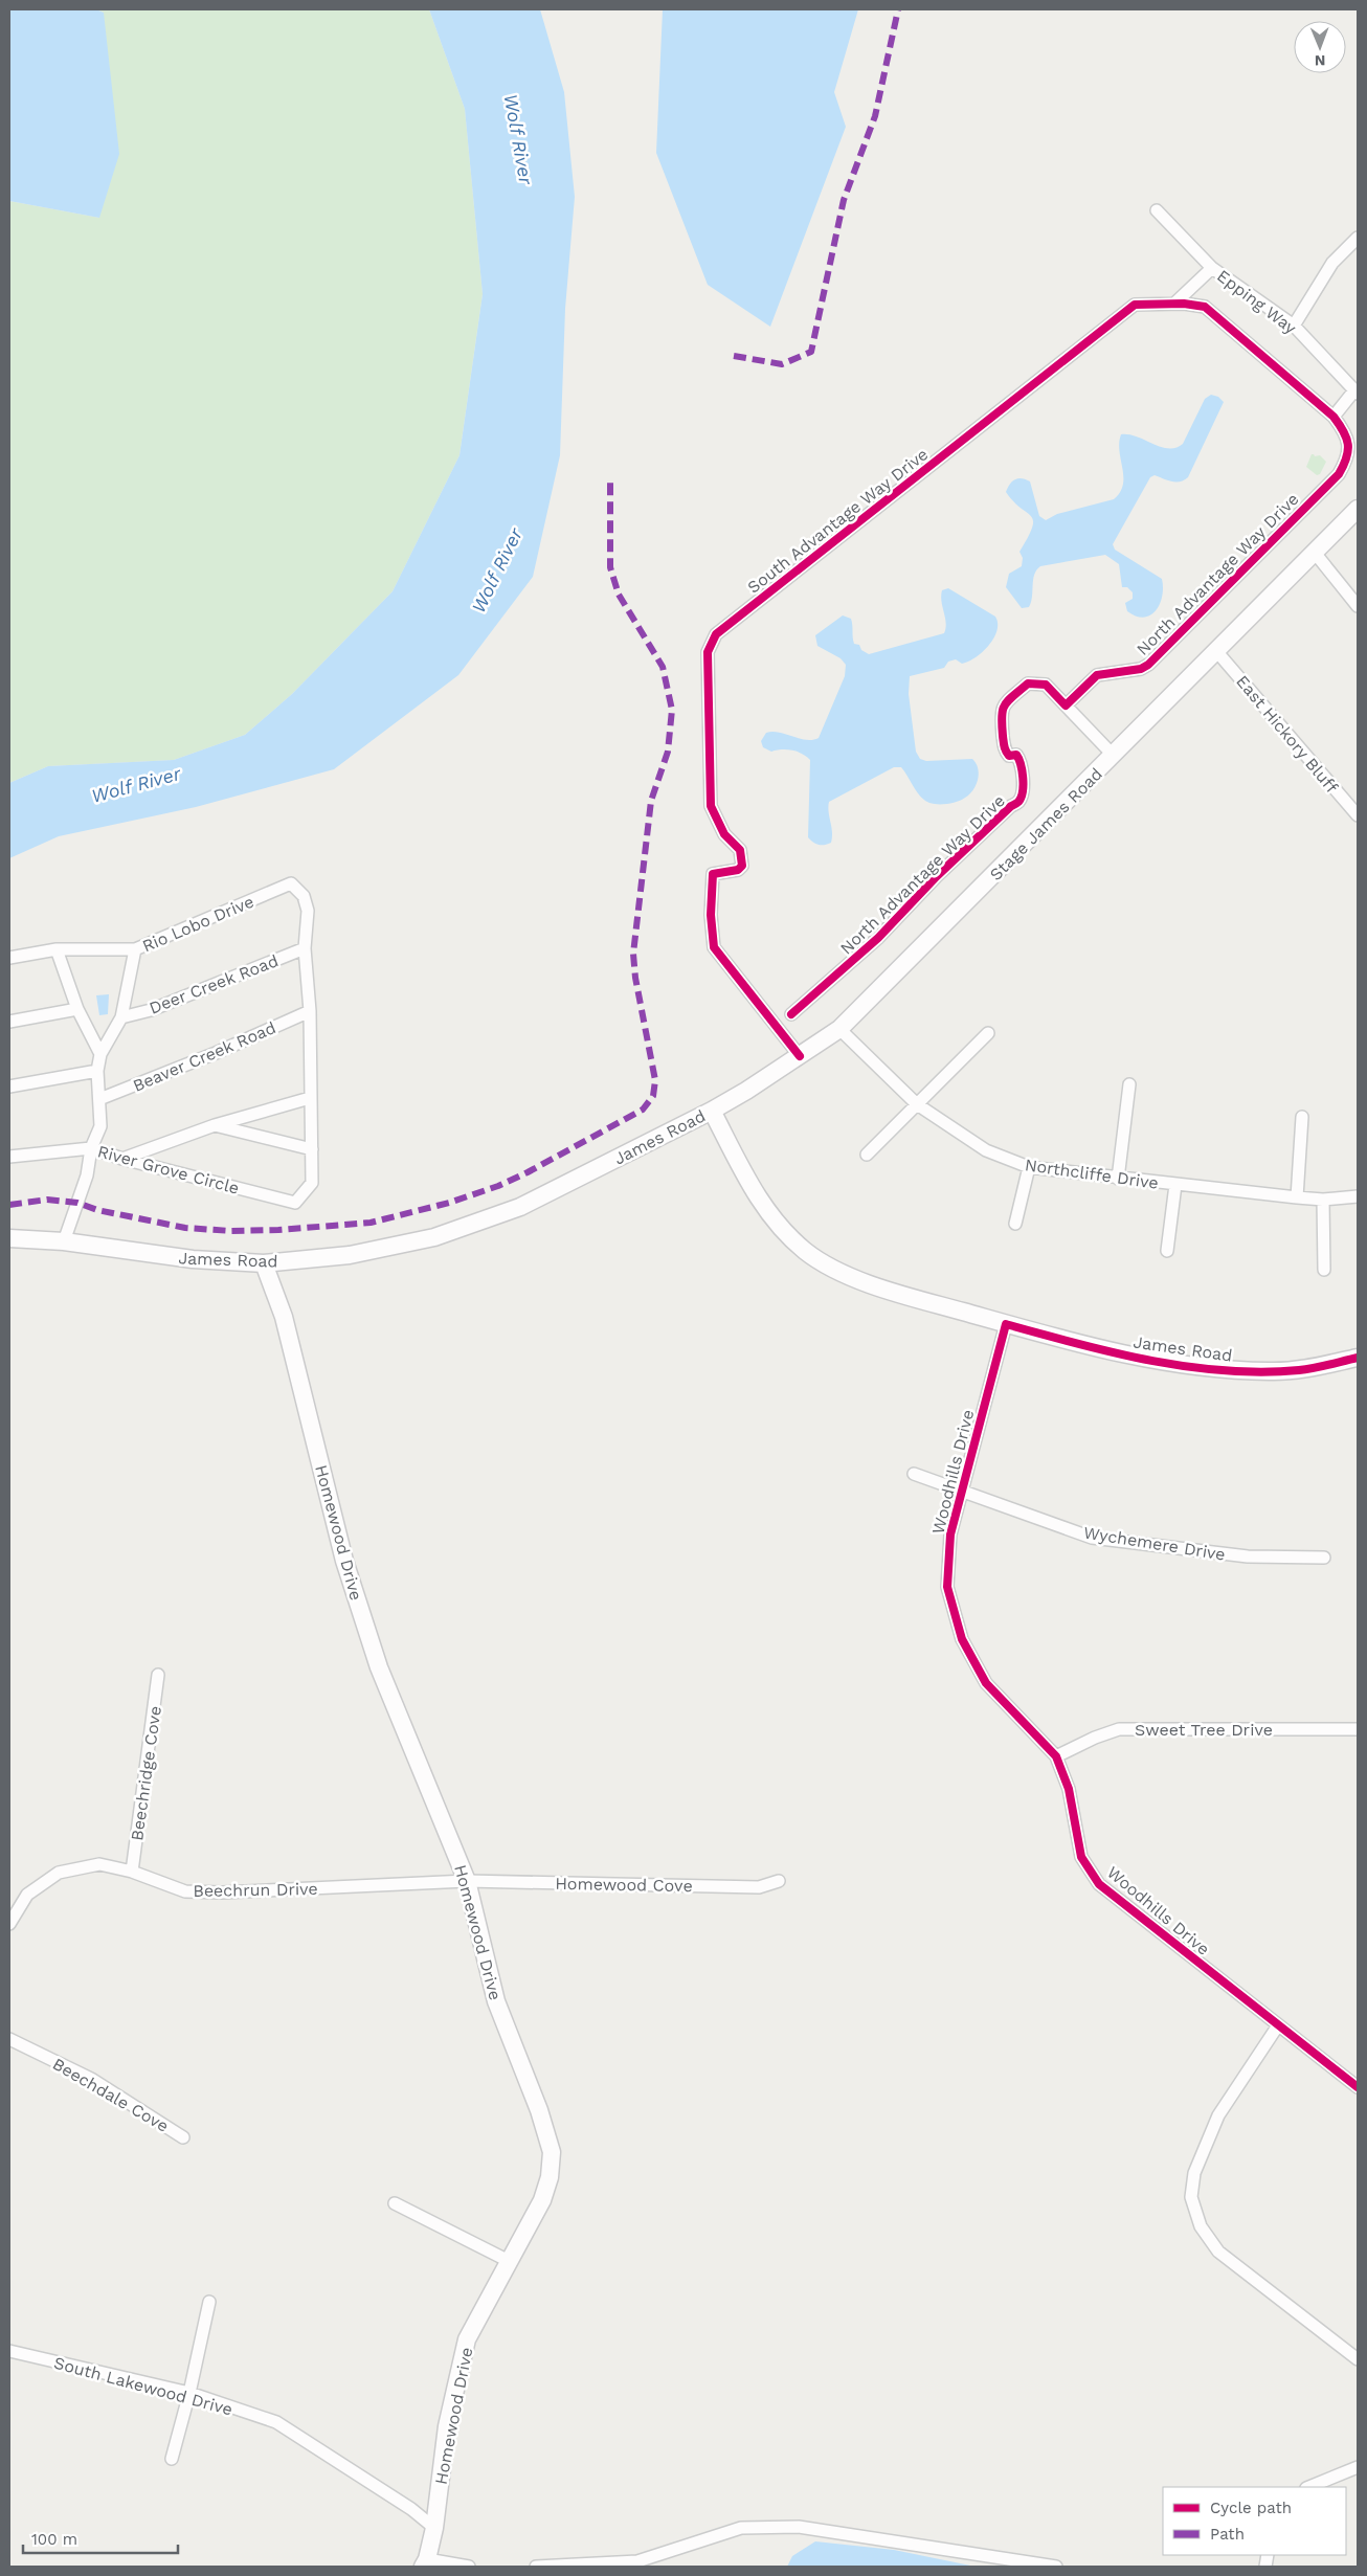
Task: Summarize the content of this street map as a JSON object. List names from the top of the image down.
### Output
{
  "streets": {
    "street": [
      "Epping Way",
      "South Advantage Way Drive",
      "North Advantage Way Drive",
      "East Hickory Bluff",
      "Stage James Road",
      "Rio Lobo Drive",
      "Deer Creek Road",
      "Beaver Creek Road",
      "James Road",
      "River Grove Circle",
      "Northcliffe Drive",
      "Woodhills Drive",
      "Homewood Drive",
      "Wychemere Drive",
      "Sweet Tree Drive",
      "Beechridge Cove",
      "Homewood Cove",
      "Beechrun Drive",
      "Beechdale Cove",
      "South Lakewood Drive"
    ]
  },
  "crossings": [
    ["South Advantage Way Drive", "North Advantage Way Drive"],
    ["South Advantage Way Drive", "Stage James Road"],
    ["North Advantage Way Drive", "Stage James Road"],
    ["East Hickory Bluff", "Stage James Road"],
    ["Stage James Road", "James Road"],
    ["Stage James Road", "Northcliffe Drive"],
    ["Rio Lobo Drive", "Deer Creek Road"],
    ["James Road", "Woodhills Drive"],
    ["James Road", "Homewood Drive"],
    ["Woodhills Drive", "Wychemere Drive"],
    ["Woodhills Drive", "Sweet Tree Drive"],
    ["Homewood Drive", "Homewood Cove"],
    ["Homewood Drive", "Beechrun Drive"],
    ["Homewood Drive", "South Lakewood Drive"],
    ["Beechridge Cove", "Beechrun Drive"],
    ["Homewood Cove", "Beechrun Drive"]
  ],
  "water": ["Wolf River"],
  "legend": ["Cycle path", "Path"],
  "scale_bar": "100 m",
  "north": "bottom"
}
